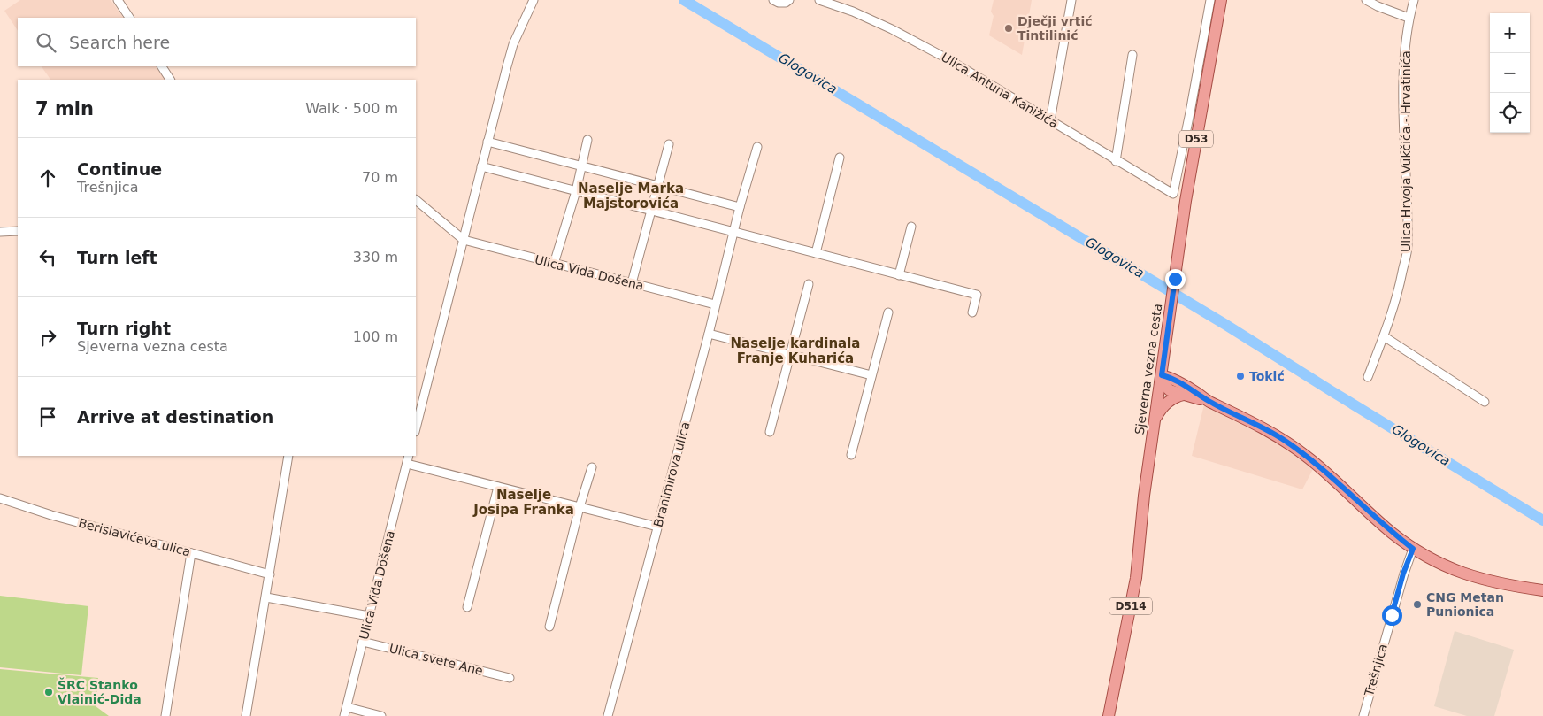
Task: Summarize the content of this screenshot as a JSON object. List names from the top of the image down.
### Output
{
  "streets": {
    "main road": ["D53", "Sjeverna vezna cesta", "D514"],
    "street": [
      "Ulica Antuna Kanižića",
      "Ulica Hrvoja Vukčića - Hrvatinića",
      "Ulica Vida Došena",
      "Branimirova ulica",
      "Berislavićeva ulica",
      "Ulica svete Ane",
      "Trešnjica"
    ]
  },
  "crossings": [
    ["Ulica Antuna Kanižića", "Sjeverna vezna cesta"],
    ["Ulica Vida Došena", "Branimirova ulica"],
    ["Ulica Vida Došena", "Ulica svete Ane"]
  ],
  "districts": ["Naselje Marka Majstorovića", "Naselje kardinala Franje Kuharića", "Naselje Josipa Franka"],
  "water": ["Glogovica"],
  "places": [
    "Dječji vrtić Tintilinić",
    "Tokić",
    "CNG Metan Punionica",
    "ŠRC Stanko Vlainić-Dida"
  ],
  "page": {
    "map_buttons": ["+", "−"],
    "search": "Search here",
    "heading": ["7 min", "Walk · 500 m"],
    "list": [
      ["Continue", "Trešnjica", "70 m"],
      ["Turn left", "330 m"],
      ["Turn right", "Sjeverna vezna cesta", "100 m"],
      "Arrive at destination"
    ]
  }
}
